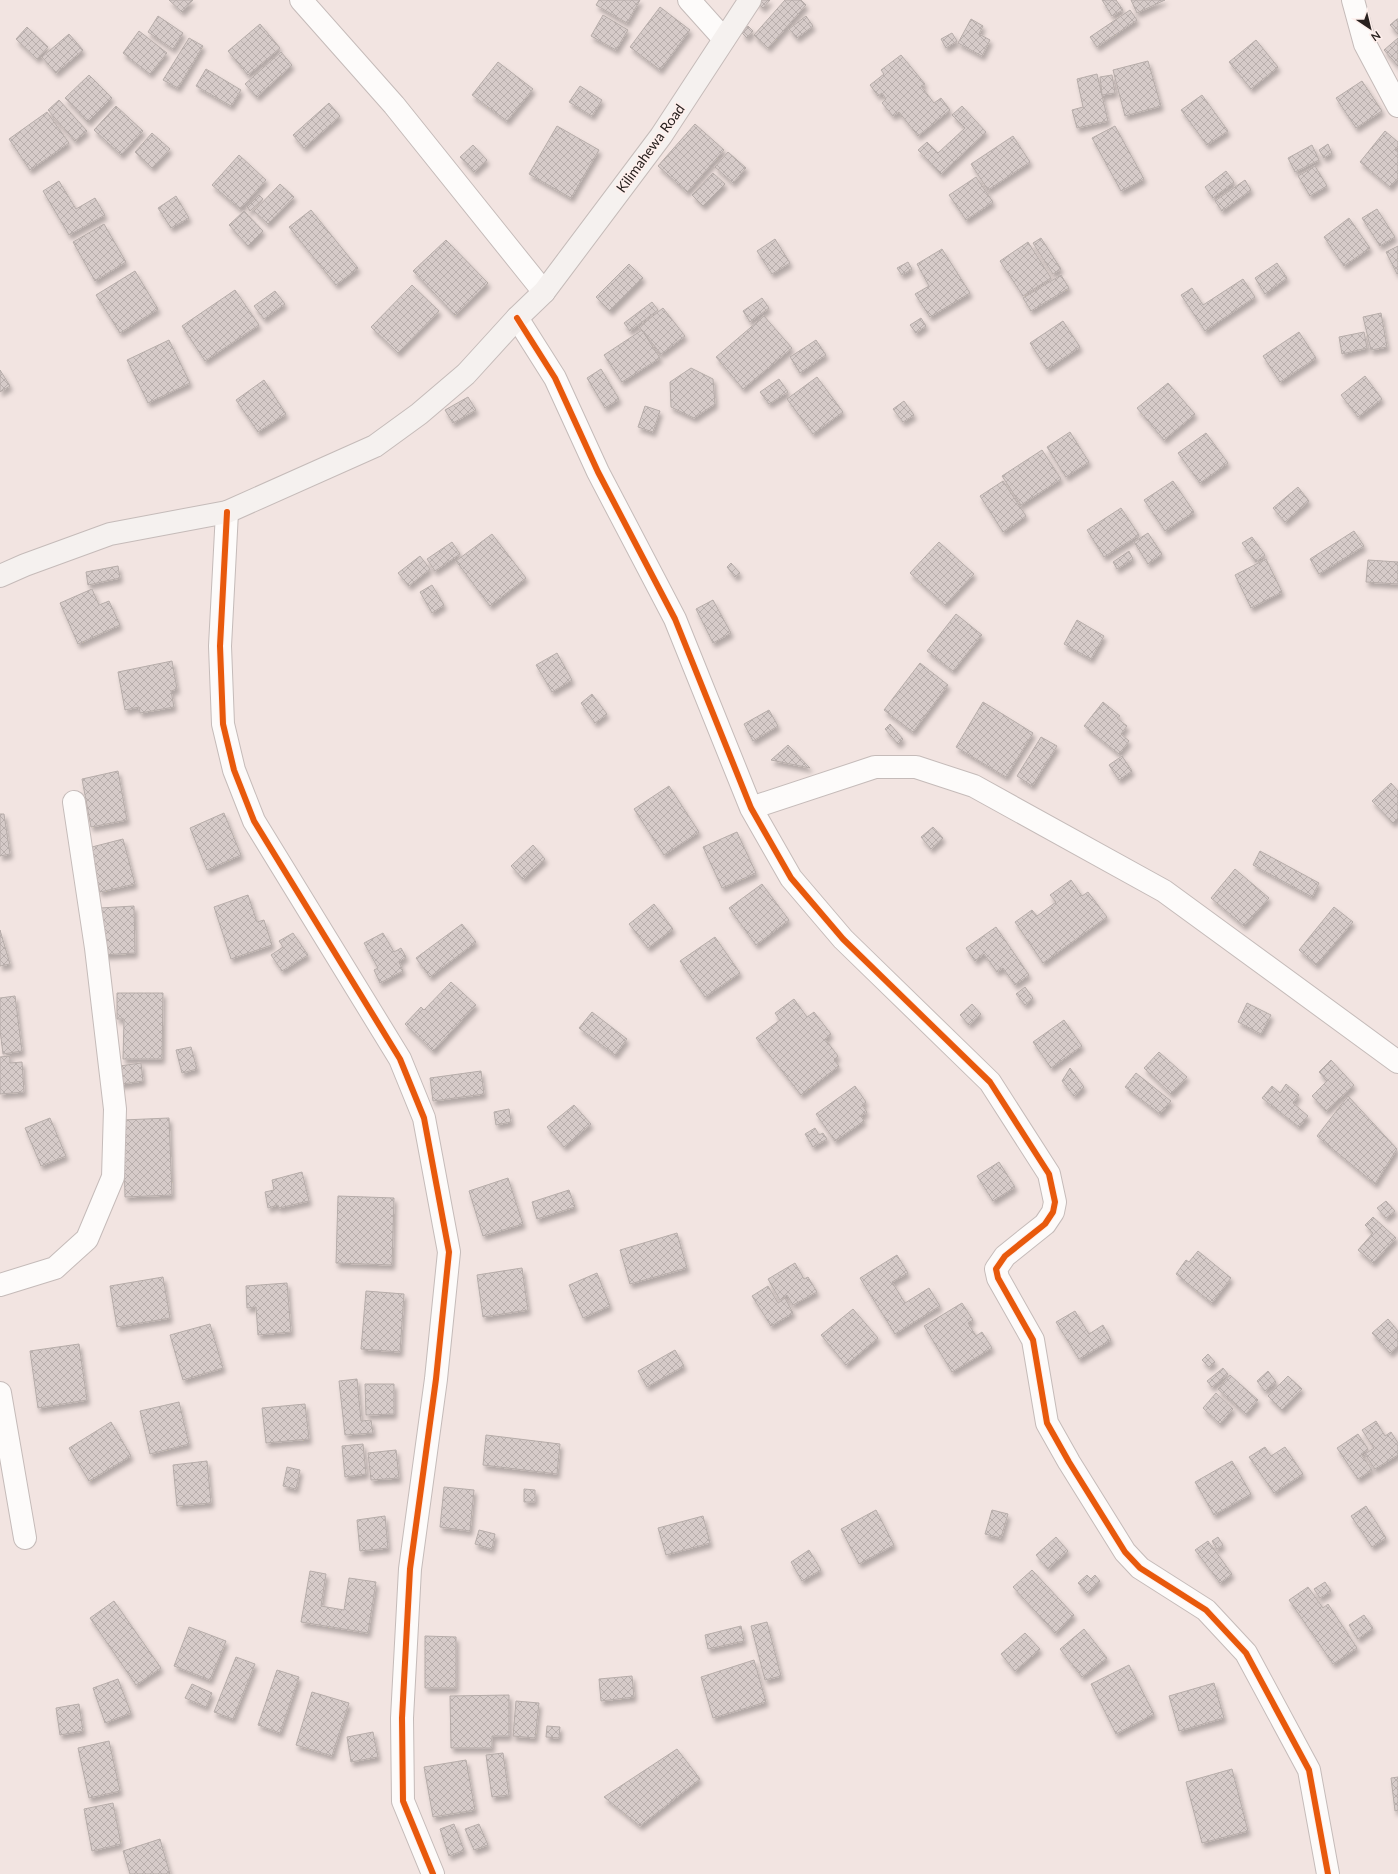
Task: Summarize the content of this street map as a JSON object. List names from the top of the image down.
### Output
{
  "streets": {
    "street": ["Kilimahewa Road"]
  },
  "north": "bottom right"
}
